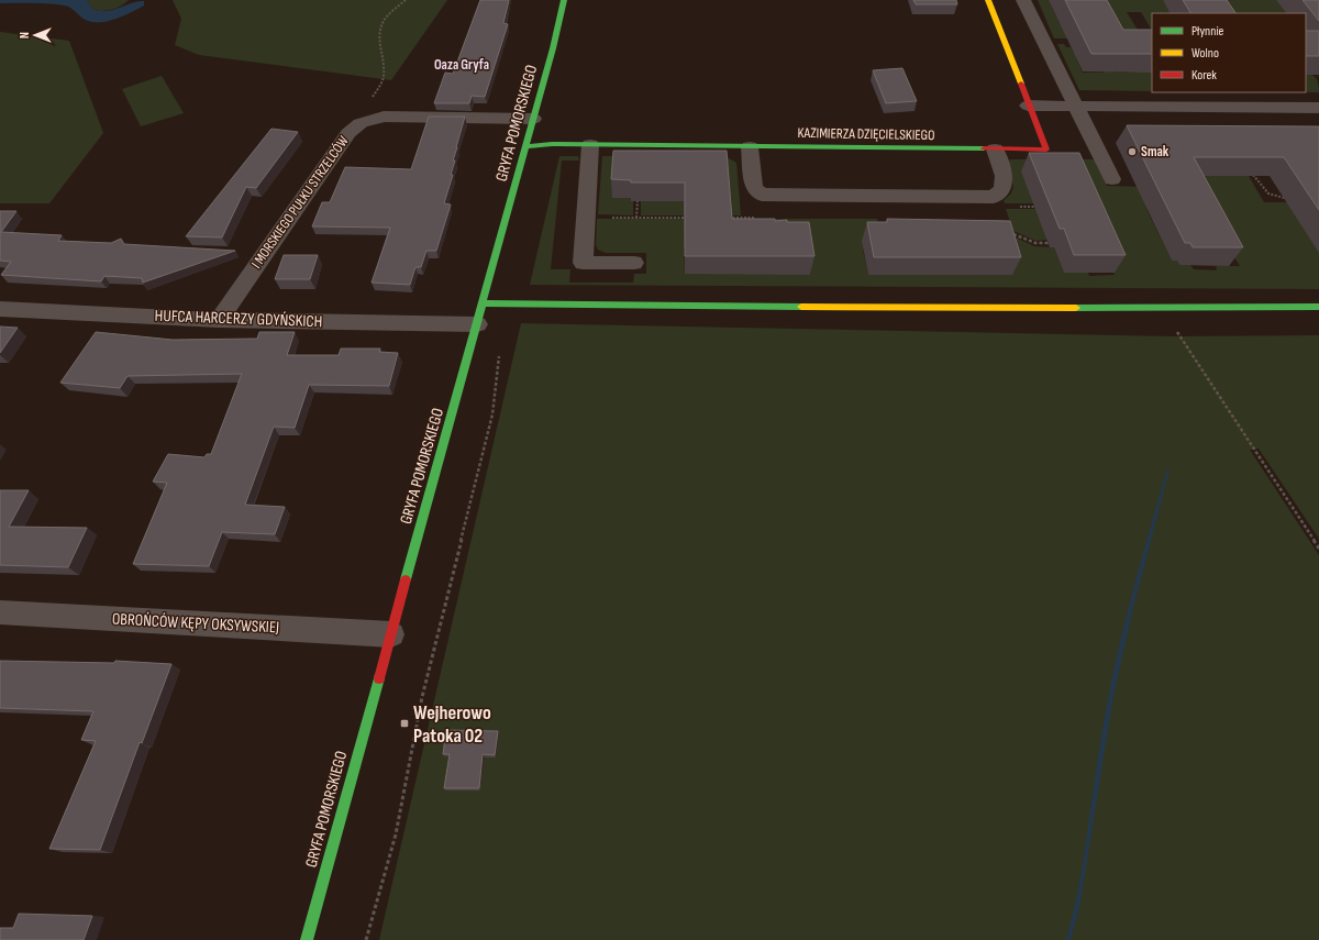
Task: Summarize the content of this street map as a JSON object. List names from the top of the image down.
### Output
{
  "streets": {
    "street": [
      "GRYFA POMORSKIEGO",
      "KAZIMIERZA DZIĘCIELSKIEGO",
      "I MORSKIEGO PUŁKU STRZELCÓW",
      "HUFCA HARCERZY GDYŃSKICH",
      "OBROŃCÓW KĘPY OKSYWSKIEJ"
    ]
  },
  "crossings": [
    ["GRYFA POMORSKIEGO", "KAZIMIERZA DZIĘCIELSKIEGO"],
    ["GRYFA POMORSKIEGO", "I MORSKIEGO PUŁKU STRZELCÓW"],
    ["GRYFA POMORSKIEGO", "HUFCA HARCERZY GDYŃSKICH"],
    ["GRYFA POMORSKIEGO", "OBROŃCÓW KĘPY OKSYWSKIEJ"],
    ["I MORSKIEGO PUŁKU STRZELCÓW", "HUFCA HARCERZY GDYŃSKICH"]
  ],
  "districts": ["Oaza Gryfa"],
  "places": {
    "other": ["Smak"],
    "transit": ["Wejherowo Patoka 02"]
  },
  "legend": ["Płynnie", "Wolno", "Korek"],
  "north": "left"
}
